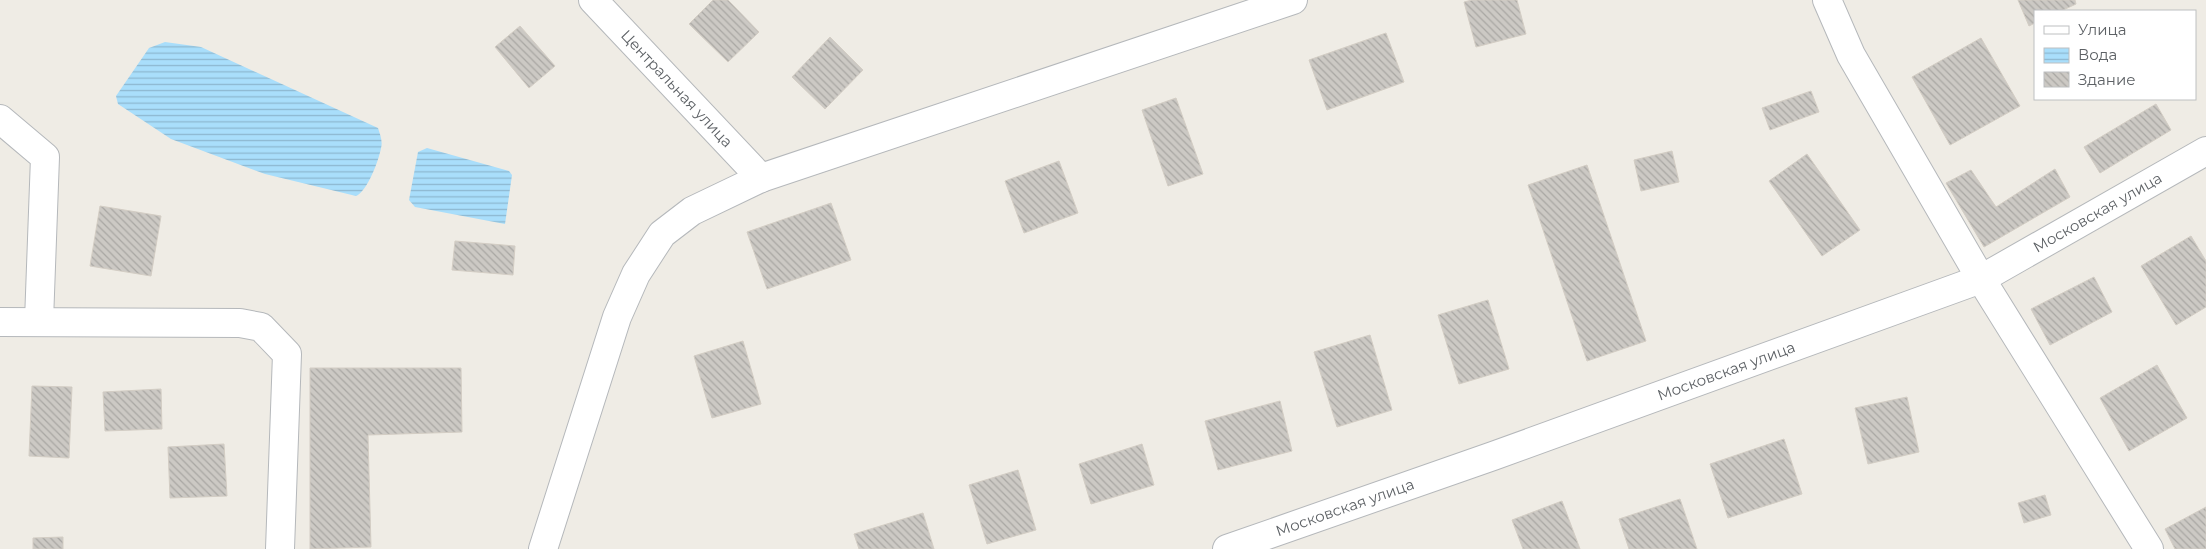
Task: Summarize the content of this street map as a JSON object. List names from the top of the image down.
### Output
{
  "streets": {
    "street": ["Центральная улица", "Московская улица"]
  },
  "legend": ["Улица", "Вода", "Здание"]
}
